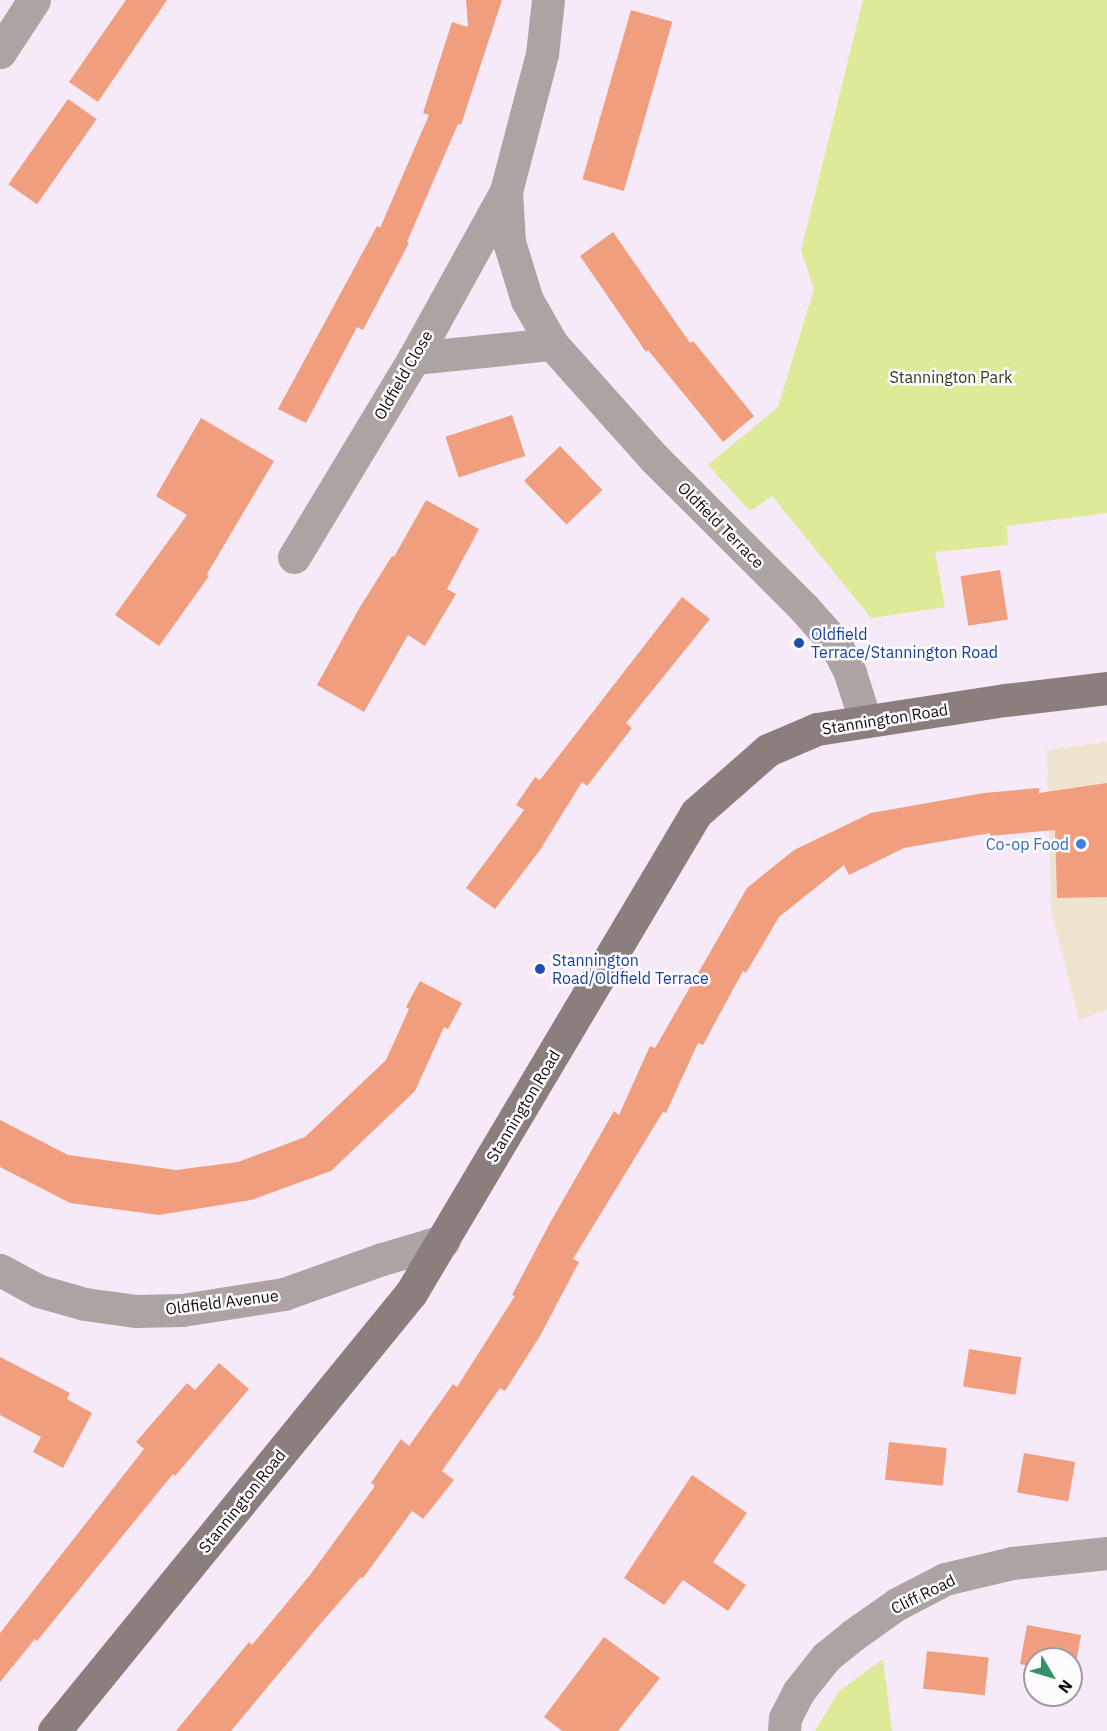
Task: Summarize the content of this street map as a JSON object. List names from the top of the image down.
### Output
{
  "streets": {
    "main road": ["Stannington Road"],
    "street": [
      "Oldfield Close",
      "Oldfield Terrace",
      "Oldfield Avenue",
      "Cliff Road"
    ]
  },
  "crossings": [
    ["Oldfield Close", "Oldfield Terrace"],
    ["Oldfield Terrace", "Stannington Road"],
    ["Stannington Road", "Oldfield Avenue"]
  ],
  "parks": ["Stannington Park"],
  "places": ["Oldfield Terrace/Stannington Road", "Co-op Food", "Stannington Road/Oldfield Terrace"],
  "north": "bottom right"
}
